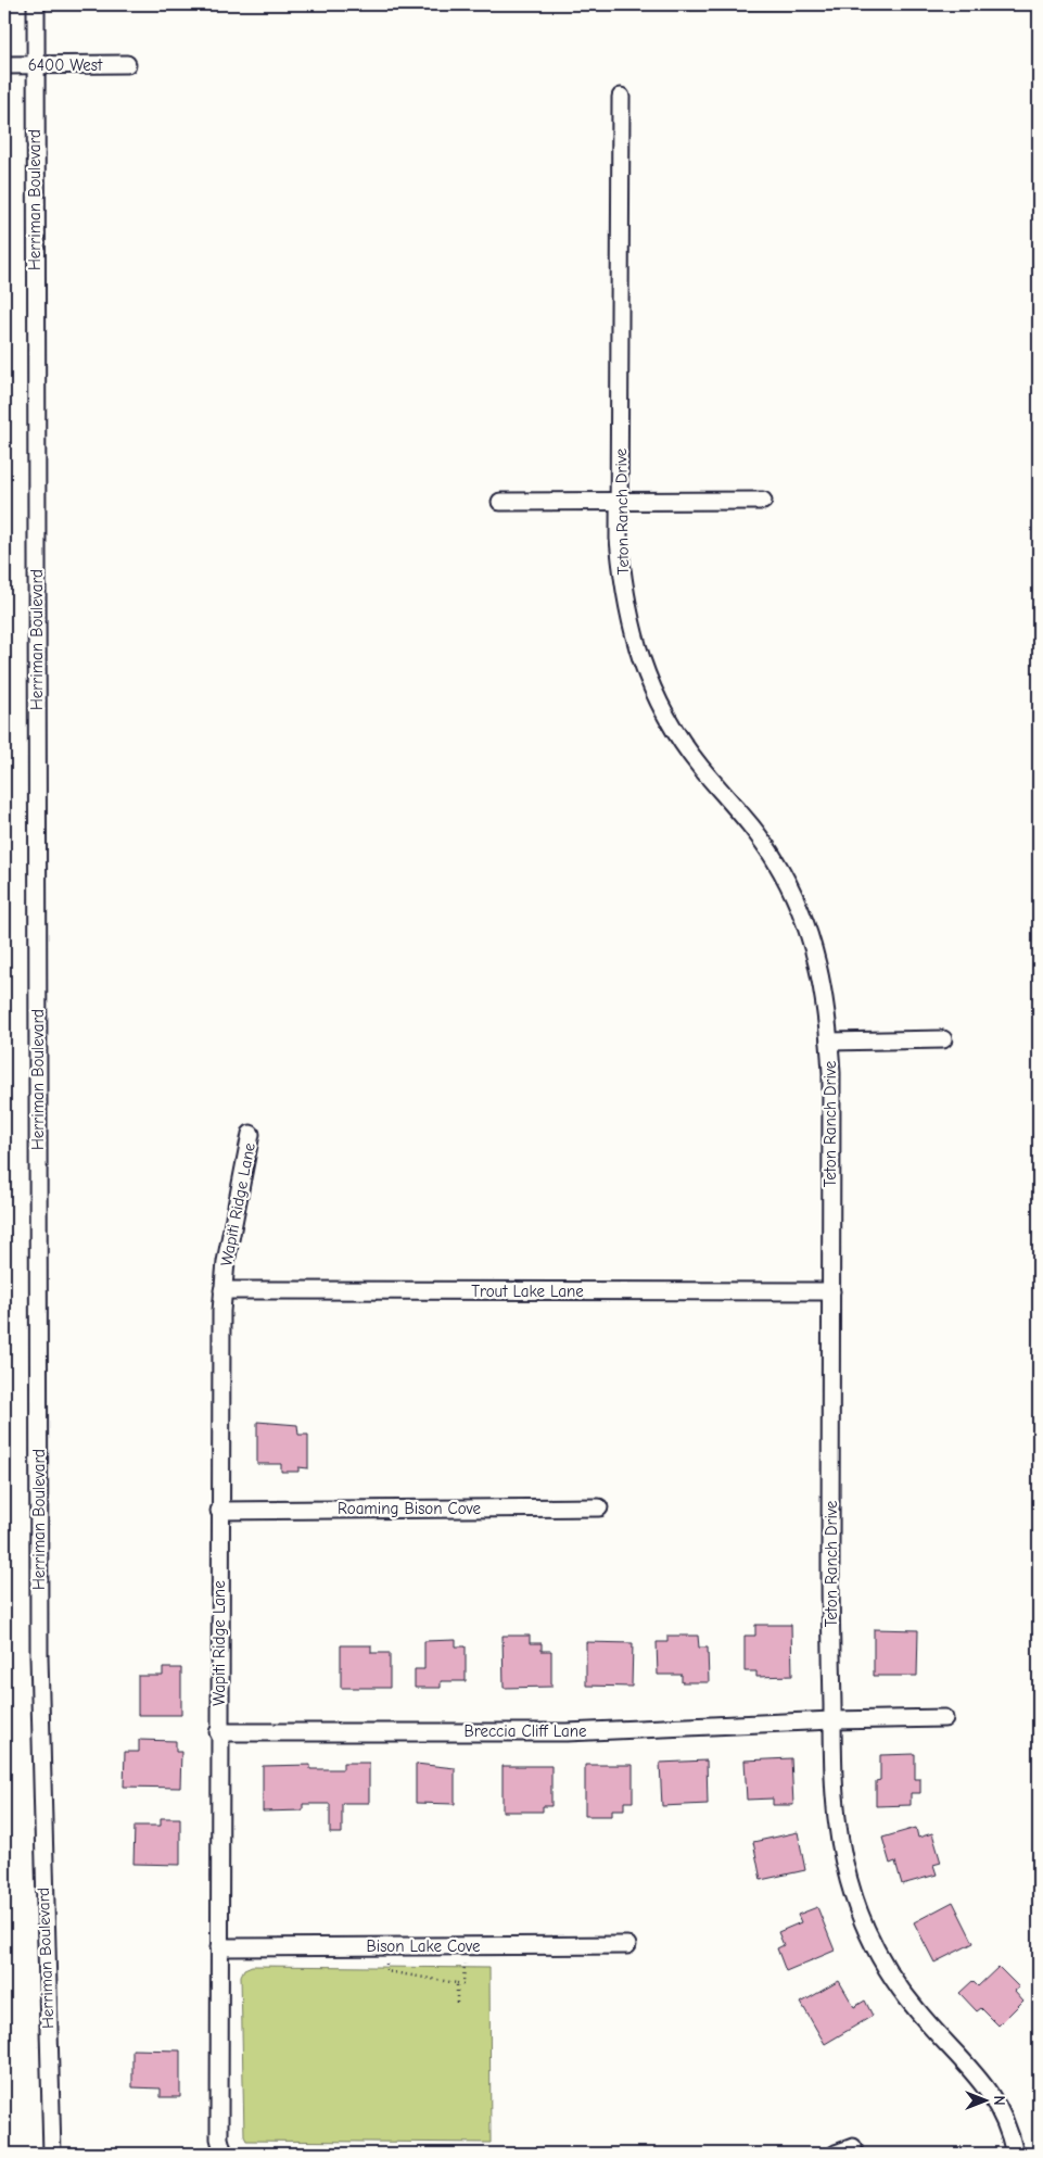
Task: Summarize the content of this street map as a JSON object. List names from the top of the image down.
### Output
{
  "streets": {
    "street": [
      "6400 West",
      "Herriman Boulevard",
      "Teton Ranch Drive",
      "Wapiti Ridge Lane",
      "Trout Lake Lane",
      "Roaming Bison Cove",
      "Breccia Cliff Lane",
      "Bison Lake Cove"
    ]
  },
  "crossings": [
    ["6400 West", "Herriman Boulevard"],
    ["Teton Ranch Drive", "Trout Lake Lane"],
    ["Teton Ranch Drive", "Breccia Cliff Lane"],
    ["Wapiti Ridge Lane", "Trout Lake Lane"],
    ["Wapiti Ridge Lane", "Roaming Bison Cove"],
    ["Wapiti Ridge Lane", "Breccia Cliff Lane"],
    ["Wapiti Ridge Lane", "Bison Lake Cove"]
  ],
  "north": "right"
}
